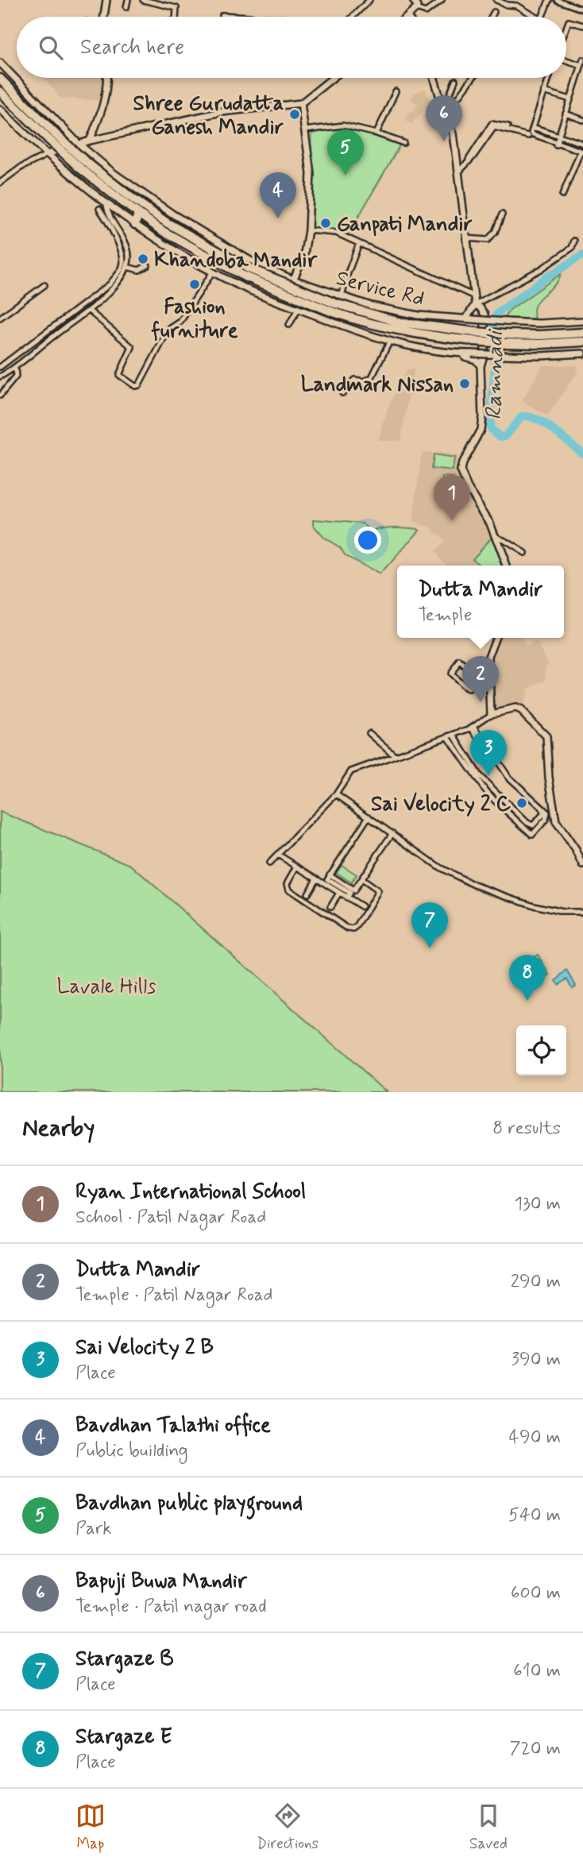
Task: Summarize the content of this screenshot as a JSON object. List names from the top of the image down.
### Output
{
  "streets": {
    "street": ["Service Rd"]
  },
  "water": ["Ramnadi"],
  "parks": ["Lavale Hills"],
  "places": [
    "Shree Gurudatta Ganesh Mandir",
    "Ganpati Mandir",
    "Khandoba Mandir",
    "Fashion furniture",
    "Landmark Nissan",
    "Sai Velocity 2 C"
  ],
  "page": {
    "search": "Search here",
    "pins": [
      "6",
      "5",
      "4",
      "1",
      "2",
      "3",
      "7",
      "8"
    ],
    "popup": ["Dutta Mandir", "Temple"],
    "heading": ["Nearby", "8 results"],
    "list": [
      {
        "mark": "1",
        "name": "Ryan International School",
        "note": "School · Patil Nagar Road",
        "value": "130 m"
      },
      {
        "mark": "2",
        "name": "Dutta Mandir",
        "note": "Temple · Patil Nagar Road",
        "value": "290 m"
      },
      {
        "mark": "3",
        "name": "Sai Velocity 2 B",
        "note": "Place",
        "value": "390 m"
      },
      {
        "mark": "4",
        "name": "Bavdhan Talathi office",
        "note": "Public building",
        "value": "490 m"
      },
      {
        "mark": "5",
        "name": "Bavdhan public playground",
        "note": "Park",
        "value": "540 m"
      },
      {
        "mark": "6",
        "name": "Bapuji Buwa Mandir",
        "note": "Temple · Patil nagar road",
        "value": "600 m"
      },
      {
        "mark": "7",
        "name": "Stargaze B",
        "note": "Place",
        "value": "610 m"
      },
      {
        "mark": "8",
        "name": "Stargaze E",
        "note": "Place",
        "value": "720 m"
      }
    ],
    "nav": ["Map", "Directions", "Saved"]
  }
}
